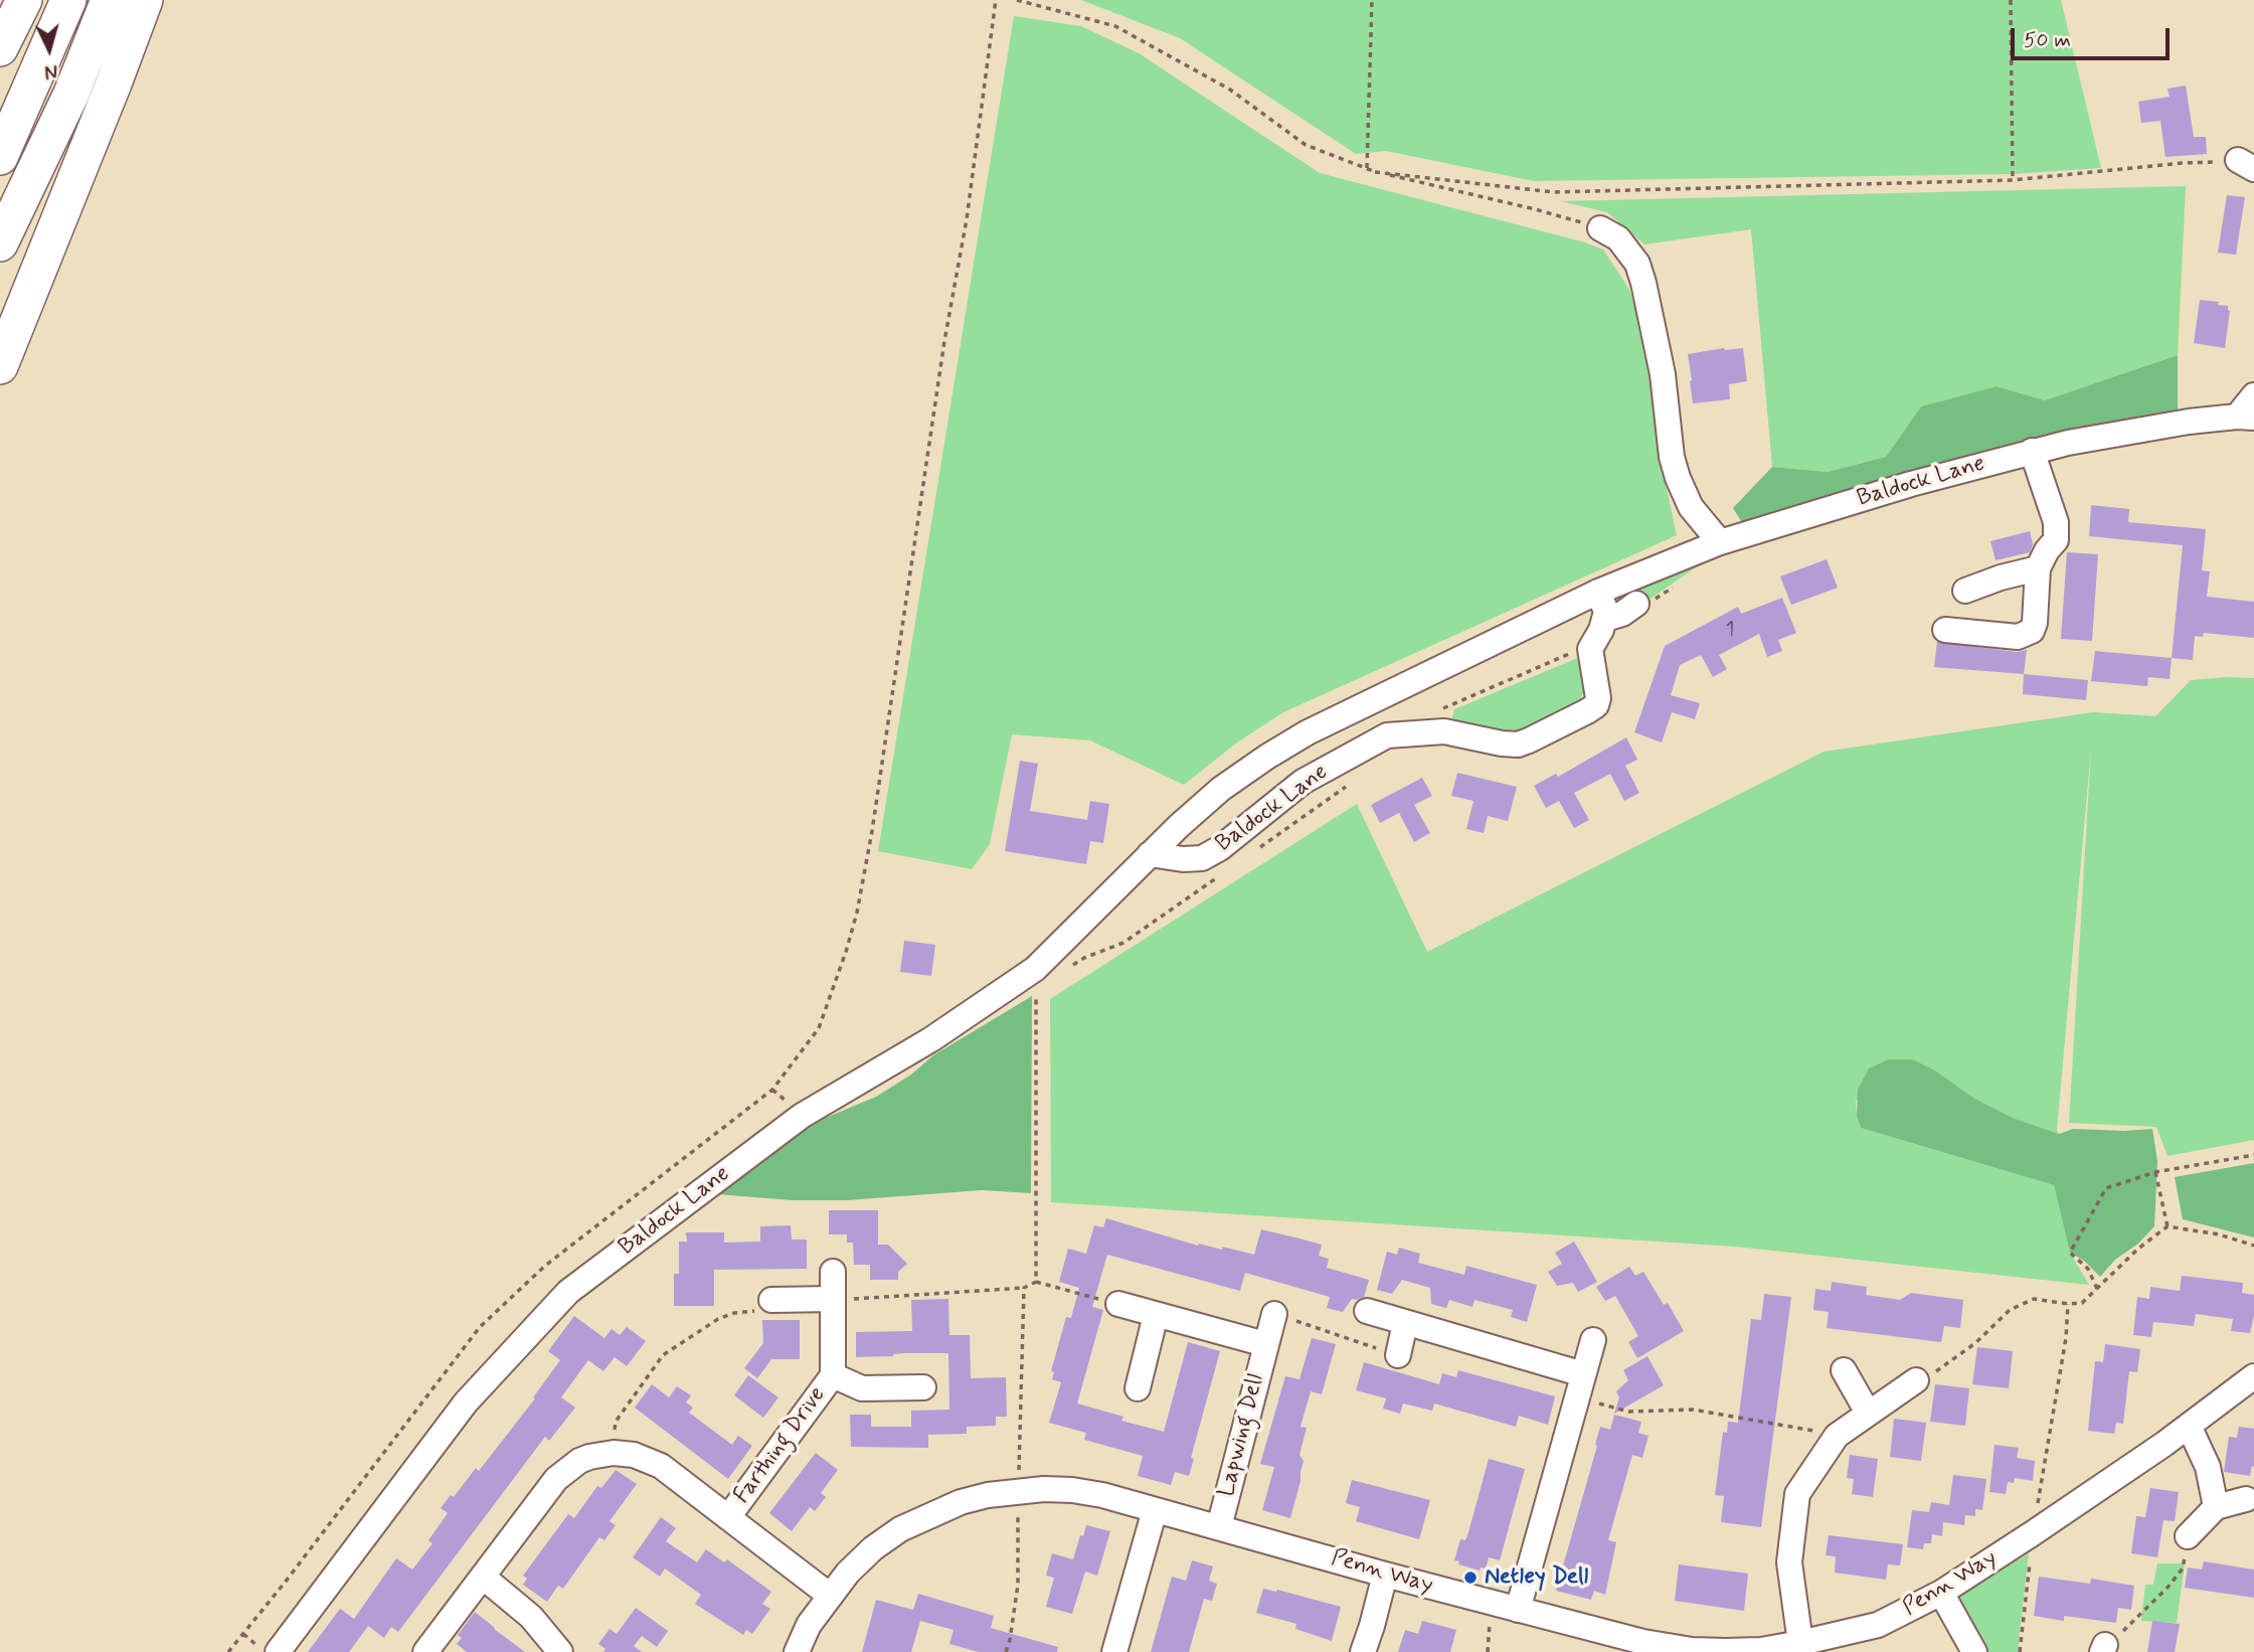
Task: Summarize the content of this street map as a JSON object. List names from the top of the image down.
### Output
{
  "streets": {
    "street": [
      "Baldock Lane",
      "Lapwing Dell",
      "Farthing Drive",
      "Penn Way"
    ]
  },
  "crossings": [
    ["Lapwing Dell", "Penn Way"],
    ["Farthing Drive", "Penn Way"]
  ],
  "places": ["Netley Dell"],
  "house_numbers": ["1"],
  "scale_bar": "50 m",
  "north": "bottom"
}
